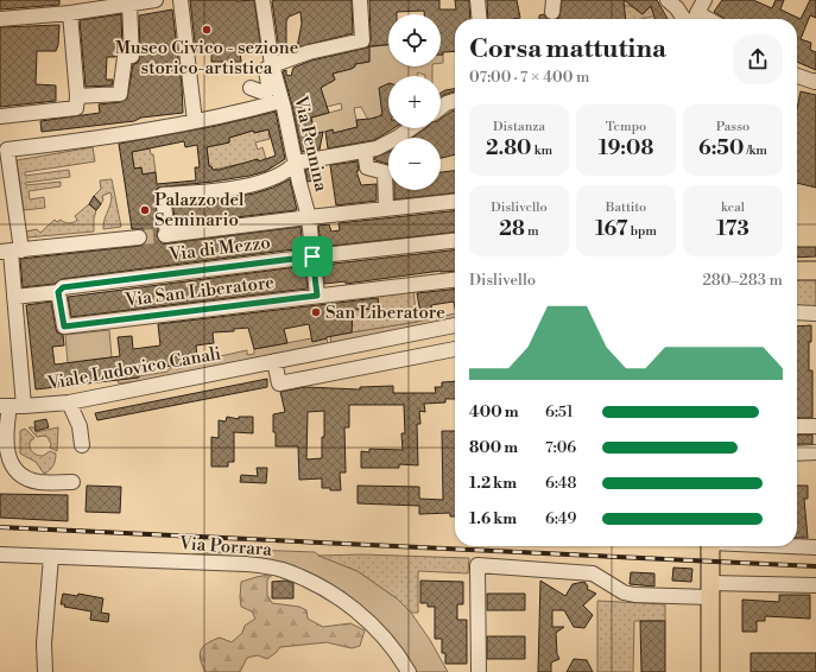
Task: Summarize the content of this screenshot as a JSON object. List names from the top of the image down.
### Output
{
  "streets": {
    "street": [
      "Via Pennina",
      "Via di Mezzo",
      "Via San Liberatore",
      "Viale Ludovico Canali",
      "Via Porrara"
    ]
  },
  "crossings": [
    ["Via Pennina", "Via di Mezzo"],
    ["Via Pennina", "Via San Liberatore"],
    ["Via di Mezzo", "Via San Liberatore"]
  ],
  "places": ["Museo Civico - sezione storico-artistica", "Palazzo del Seminario", "San Liberatore"],
  "page": {
    "map_buttons": ["+", "−"],
    "heading": ["Corsa mattutina", "07:00 · 7 × 400 m"],
    "stats": [
      ["Distanza", "2.80 km"],
      ["Tempo", "19:08"],
      ["Passo", "6:50 /km"],
      ["Dislivello", "28 m"],
      ["Battito", "167 bpm"],
      ["kcal", "173"]
    ],
    "chart": ["Dislivello", "280–283 m"],
    "list": [
      {
        "name": "400 m",
        "note": "6:51"
      },
      {
        "name": "800 m",
        "note": "7:06"
      },
      {
        "name": "1.2 km",
        "note": "6:48"
      },
      {
        "name": "1.6 km",
        "note": "6:49"
      }
    ]
  }
}
